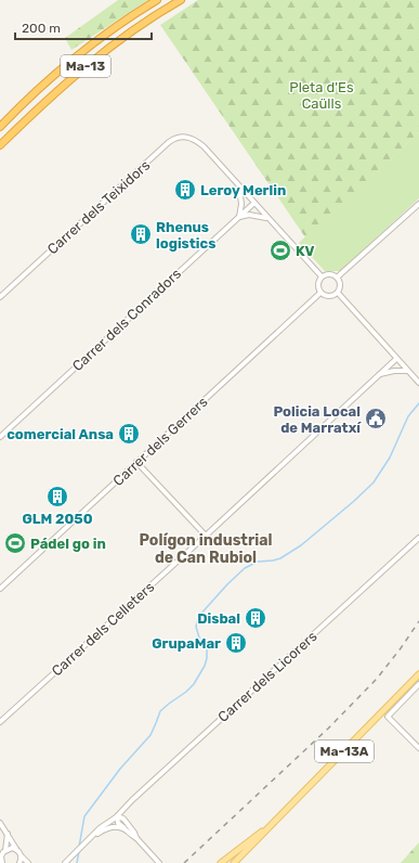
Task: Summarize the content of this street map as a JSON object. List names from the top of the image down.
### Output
{
  "streets": {
    "highway": ["Ma-13"],
    "main road": ["Ma-13A"],
    "street": [
      "Carrer dels Teixidors",
      "Carrer dels Conradors",
      "Carrer dels Gerrers",
      "Carrer dels Celleters",
      "Carrer dels Licorers"
    ]
  },
  "districts": ["Polígon industrial de Can Rubiol"],
  "parks": ["Pleta d'Es Caülls"],
  "places": {
    "building": [
      "Leroy Merlin",
      "Rhenus logistics",
      "comercial Ansa",
      "GLM 2050",
      "Disbal",
      "GrupaMar"
    ],
    "sports": ["KV", "Pádel go in"],
    "public building": ["Policia Local de Marratxí"]
  },
  "scale_bar": "200 m"
}
